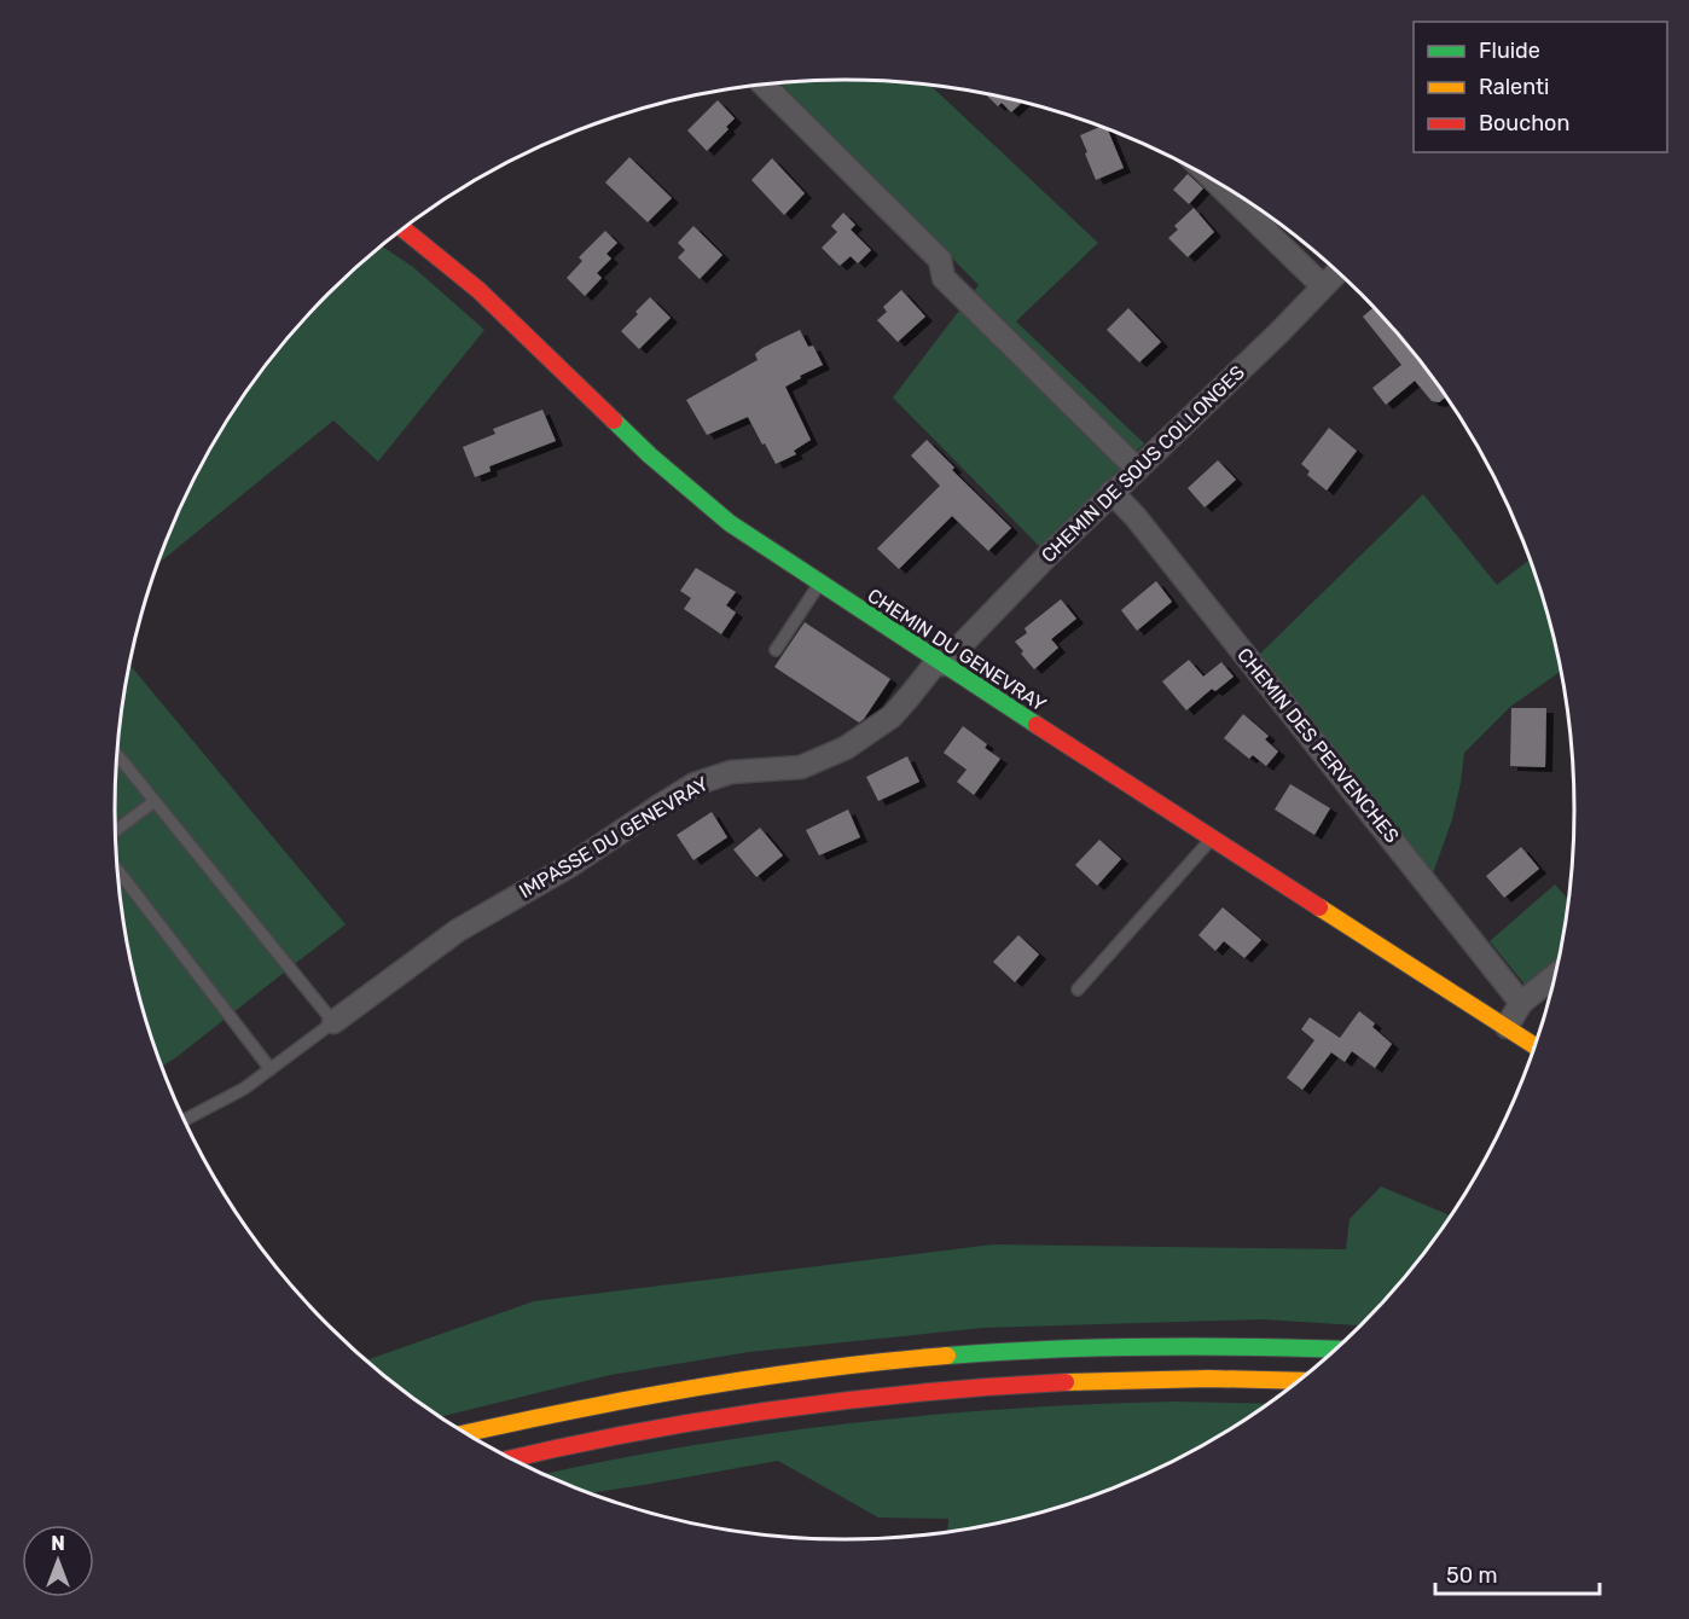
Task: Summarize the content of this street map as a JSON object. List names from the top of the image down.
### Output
{
  "streets": {
    "main road": ["CHEMIN DU GENEVRAY"],
    "street": ["CHEMIN DE SOUS COLLONGES", "CHEMIN DES PERVENCHES", "IMPASSE DU GENEVRAY"]
  },
  "crossings": [
    ["CHEMIN DE SOUS COLLONGES", "CHEMIN DU GENEVRAY"],
    ["CHEMIN DE SOUS COLLONGES", "CHEMIN DES PERVENCHES"],
    ["CHEMIN DE SOUS COLLONGES", "IMPASSE DU GENEVRAY"],
    ["CHEMIN DU GENEVRAY", "IMPASSE DU GENEVRAY"]
  ],
  "legend": ["Fluide", "Ralenti", "Bouchon"],
  "scale_bar": "50 m",
  "north": "top"
}
